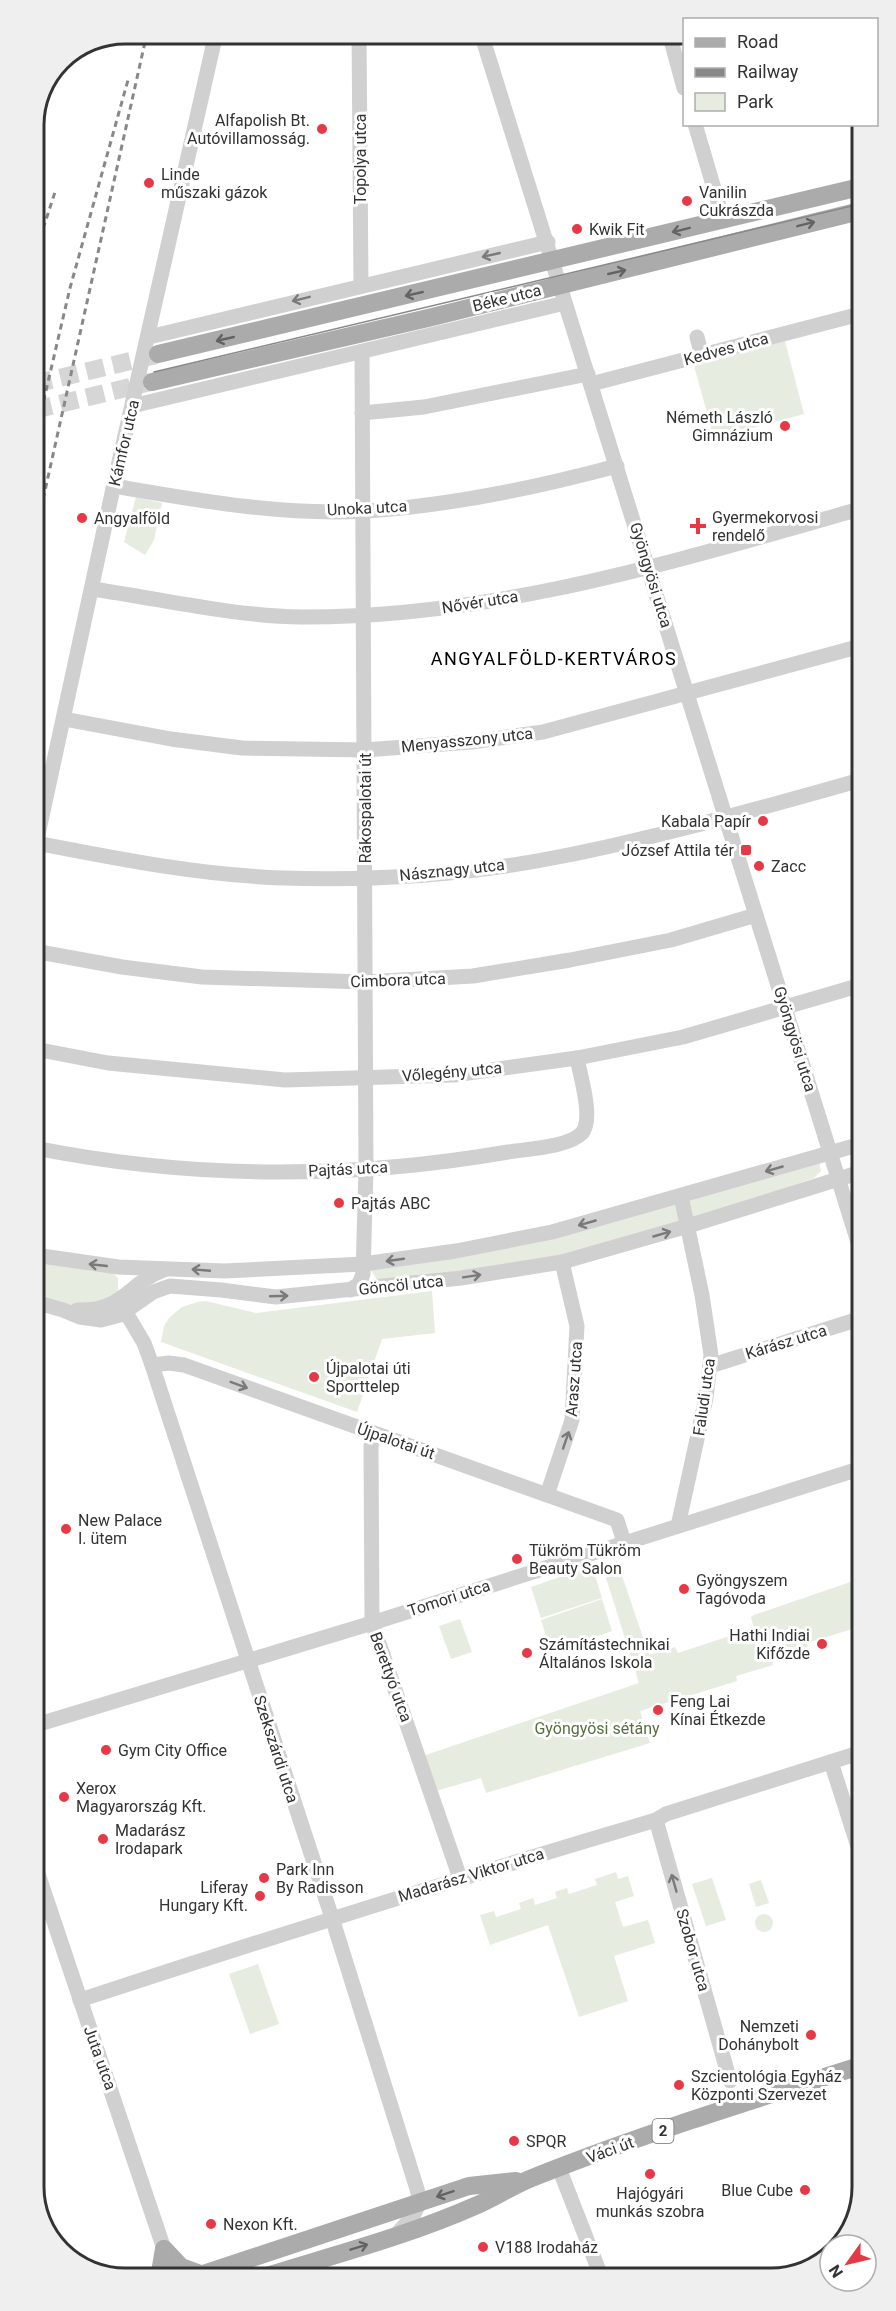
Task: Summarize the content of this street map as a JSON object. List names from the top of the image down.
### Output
{
  "streets": {
    "main road": ["Béke utca", "2", "Váci út"],
    "street": [
      "Topolya utca",
      "Kedves utca",
      "Kámfor utca",
      "Unoka utca",
      "Gyöngyösi utca",
      "Nővér utca",
      "Menyasszony utca",
      "Rákospalotai út",
      "Násznagy utca",
      "Cimbora utca",
      "Vőlegény utca",
      "Pajtás utca",
      "Göncöl utca",
      "Kárász utca",
      "Arasz utca",
      "Faludi utca",
      "Újpalotai út",
      "Tomori utca",
      "Berettyó utca",
      "Szekszárdi utca",
      "Madarász Viktor utca",
      "Szobor utca",
      "Juta utca"
    ]
  },
  "crossings": [
    ["Béke utca", "Kámfor utca"],
    ["Béke utca", "Gyöngyösi utca"],
    ["Béke utca", "Rákospalotai út"],
    ["Kedves utca", "Gyöngyösi utca"],
    ["Kedves utca", "Rákospalotai út"],
    ["Kámfor utca", "Unoka utca"],
    ["Kámfor utca", "Nővér utca"],
    ["Kámfor utca", "Menyasszony utca"],
    ["Unoka utca", "Gyöngyösi utca"],
    ["Unoka utca", "Rákospalotai út"],
    ["Gyöngyösi utca", "Nővér utca"],
    ["Gyöngyösi utca", "Menyasszony utca"],
    ["Gyöngyösi utca", "Násznagy utca"],
    ["Gyöngyösi utca", "Cimbora utca"],
    ["Gyöngyösi utca", "Vőlegény utca"],
    ["Gyöngyösi utca", "Göncöl utca"],
    ["Nővér utca", "Rákospalotai út"],
    ["Menyasszony utca", "Rákospalotai út"],
    ["Rákospalotai út", "Násznagy utca"],
    ["Rákospalotai út", "Cimbora utca"],
    ["Rákospalotai út", "Vőlegény utca"],
    ["Rákospalotai út", "Pajtás utca"],
    ["Rákospalotai út", "Göncöl utca"],
    ["Vőlegény utca", "Pajtás utca"],
    ["Göncöl utca", "Arasz utca"],
    ["Göncöl utca", "Faludi utca"],
    ["Göncöl utca", "Szekszárdi utca"],
    ["Kárász utca", "Faludi utca"],
    ["Arasz utca", "Újpalotai út"],
    ["Faludi utca", "Tomori utca"],
    ["Újpalotai út", "Tomori utca"],
    ["Újpalotai út", "Berettyó utca"],
    ["Újpalotai út", "Szekszárdi utca"],
    ["Tomori utca", "Berettyó utca"],
    ["Tomori utca", "Szekszárdi utca"],
    ["Berettyó utca", "Madarász Viktor utca"],
    ["Szekszárdi utca", "Madarász Viktor utca"],
    ["Szekszárdi utca", "Váci út"],
    ["Madarász Viktor utca", "Szobor utca"],
    ["Madarász Viktor utca", "Juta utca"]
  ],
  "one_way": ["Arasz utca", "Újpalotai út", "Szobor utca"],
  "districts": ["ANGYALFÖLD-KERTVÁROS"],
  "parks": ["Gyöngyösi sétány"],
  "places": {
    "other": [
      "Alfapolish Bt. Autóvillamosság.",
      "Linde műszaki gázok",
      "Vanilin Cukrászda",
      "Kwik Fit",
      "Németh László Gimnázium",
      "Angyalföld",
      "Kabala Papír",
      "Zacc",
      "Pajtás ABC",
      "Újpalotai úti Sporttelep",
      "New Palace I. ütem",
      "Tükröm Tükröm Beauty Salon",
      "Gyöngyszem Tagóvoda",
      "Hathi Indiai Kifőzde",
      "Számítástechnikai Általános Iskola",
      "Feng Lai Kínai Étkezde",
      "Gym City Office",
      "Xerox Magyarország Kft.",
      "Madarász Irodapark",
      "Park Inn By Radisson",
      "Liferay Hungary Kft.",
      "Nemzeti Dohánybolt",
      "Szcientológia Egyház Központi Szervezet",
      "SPQR",
      "Hajógyári munkás szobra",
      "Blue Cube",
      "Nexon Kft.",
      "V188 Irodaház"
    ],
    "health": ["Gyermekorvosi rendelő"],
    "transit": ["József Attila tér"]
  },
  "legend": ["Road", "Railway", "Park"],
  "north": "bottom left"
}
